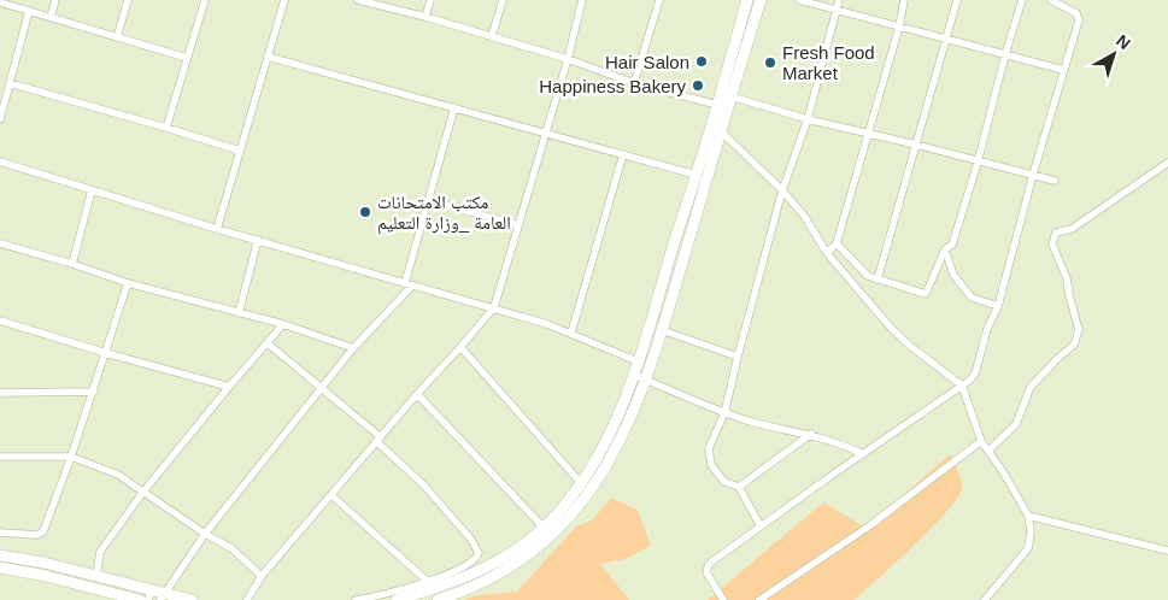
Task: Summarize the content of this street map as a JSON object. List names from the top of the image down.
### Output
{
  "places": [
    "Hair Salon",
    "Fresh Food Market",
    "Happiness Bakery",
    "مكتب الامتحانات العامة _وزارة التعليم"
  ],
  "north": "top right"
}
